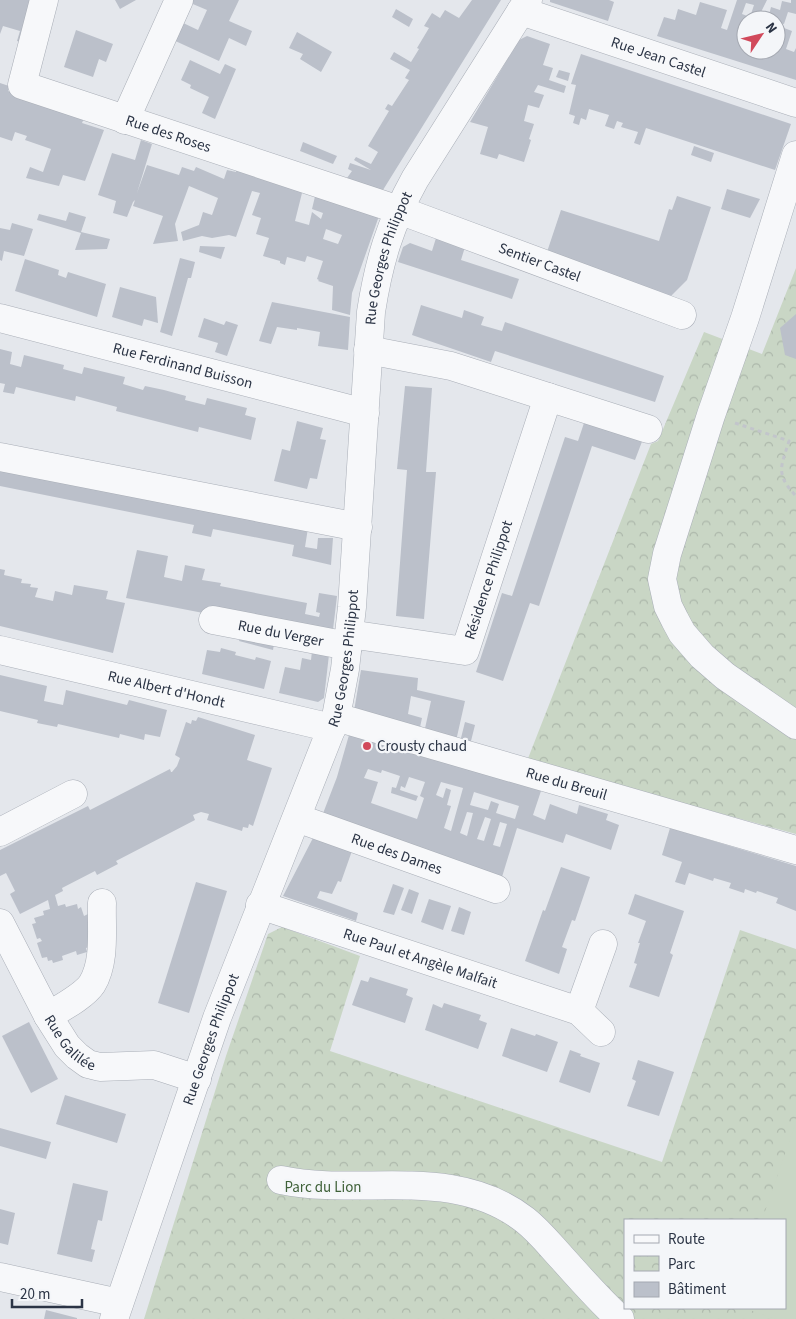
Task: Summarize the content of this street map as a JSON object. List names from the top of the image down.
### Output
{
  "streets": {
    "street": [
      "Rue Jean Castel",
      "Rue des Roses",
      "Rue Georges Philippot",
      "Sentier Castel",
      "Rue Ferdinand Buisson",
      "Résidence Philippot",
      "Rue du Verger",
      "Rue Albert d'Hondt",
      "Rue du Breuil",
      "Rue des Dames",
      "Rue Paul et Angèle Malfait",
      "Rue Galilée"
    ]
  },
  "crossings": [
    ["Rue Jean Castel", "Rue Georges Philippot"],
    ["Rue des Roses", "Rue Georges Philippot"],
    ["Rue des Roses", "Sentier Castel"],
    ["Rue Georges Philippot", "Sentier Castel"],
    ["Rue Georges Philippot", "Rue Ferdinand Buisson"],
    ["Rue Georges Philippot", "Résidence Philippot"],
    ["Rue Georges Philippot", "Rue du Verger"],
    ["Rue Georges Philippot", "Rue Albert d'Hondt"],
    ["Rue Georges Philippot", "Rue du Breuil"],
    ["Rue Georges Philippot", "Rue des Dames"],
    ["Rue Georges Philippot", "Rue Paul et Angèle Malfait"],
    ["Rue Georges Philippot", "Rue Galilée"],
    ["Résidence Philippot", "Rue du Verger"],
    ["Rue Albert d'Hondt", "Rue du Breuil"]
  ],
  "parks": ["Parc du Lion"],
  "places": ["Crousty chaud"],
  "legend": ["Route", "Parc", "Bâtiment"],
  "scale_bar": "20 m",
  "north": "top right"
}
